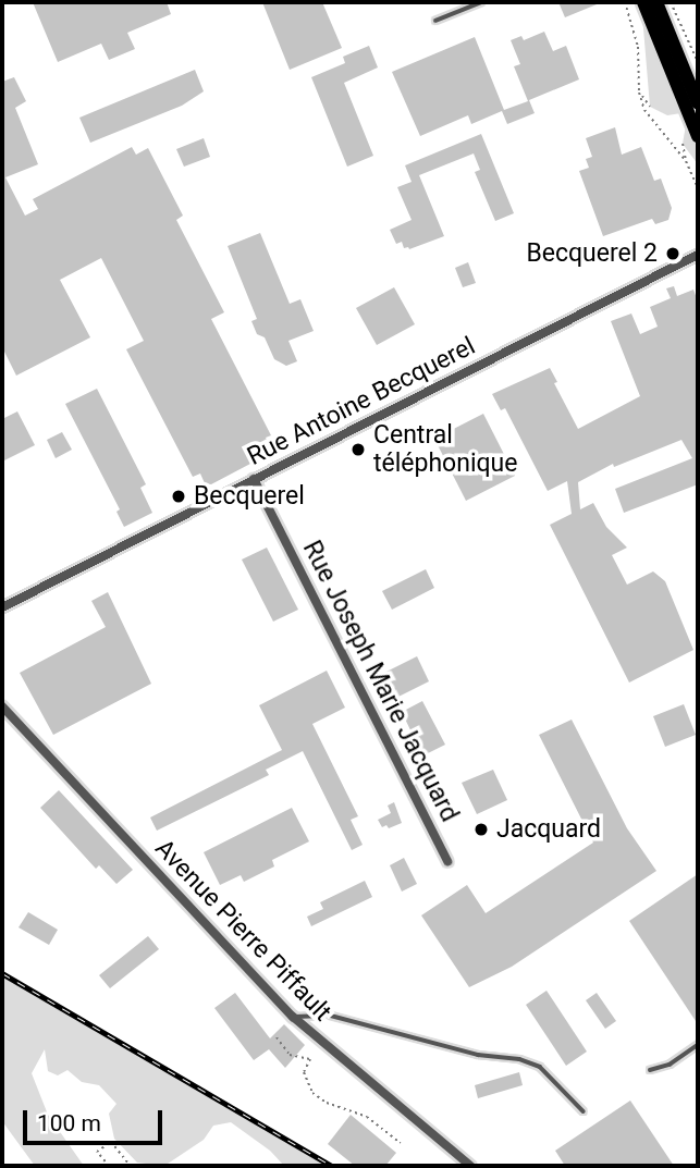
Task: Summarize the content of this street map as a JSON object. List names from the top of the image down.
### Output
{
  "streets": {
    "street": ["Rue Antoine Becquerel", "Rue Joseph Marie Jacquard", "Avenue Pierre Piffault"]
  },
  "crossings": [
    ["Rue Antoine Becquerel", "Rue Joseph Marie Jacquard"]
  ],
  "places": [
    "Becquerel 2",
    "Central téléphonique",
    "Becquerel",
    "Jacquard"
  ],
  "scale_bar": "100 m"
}
